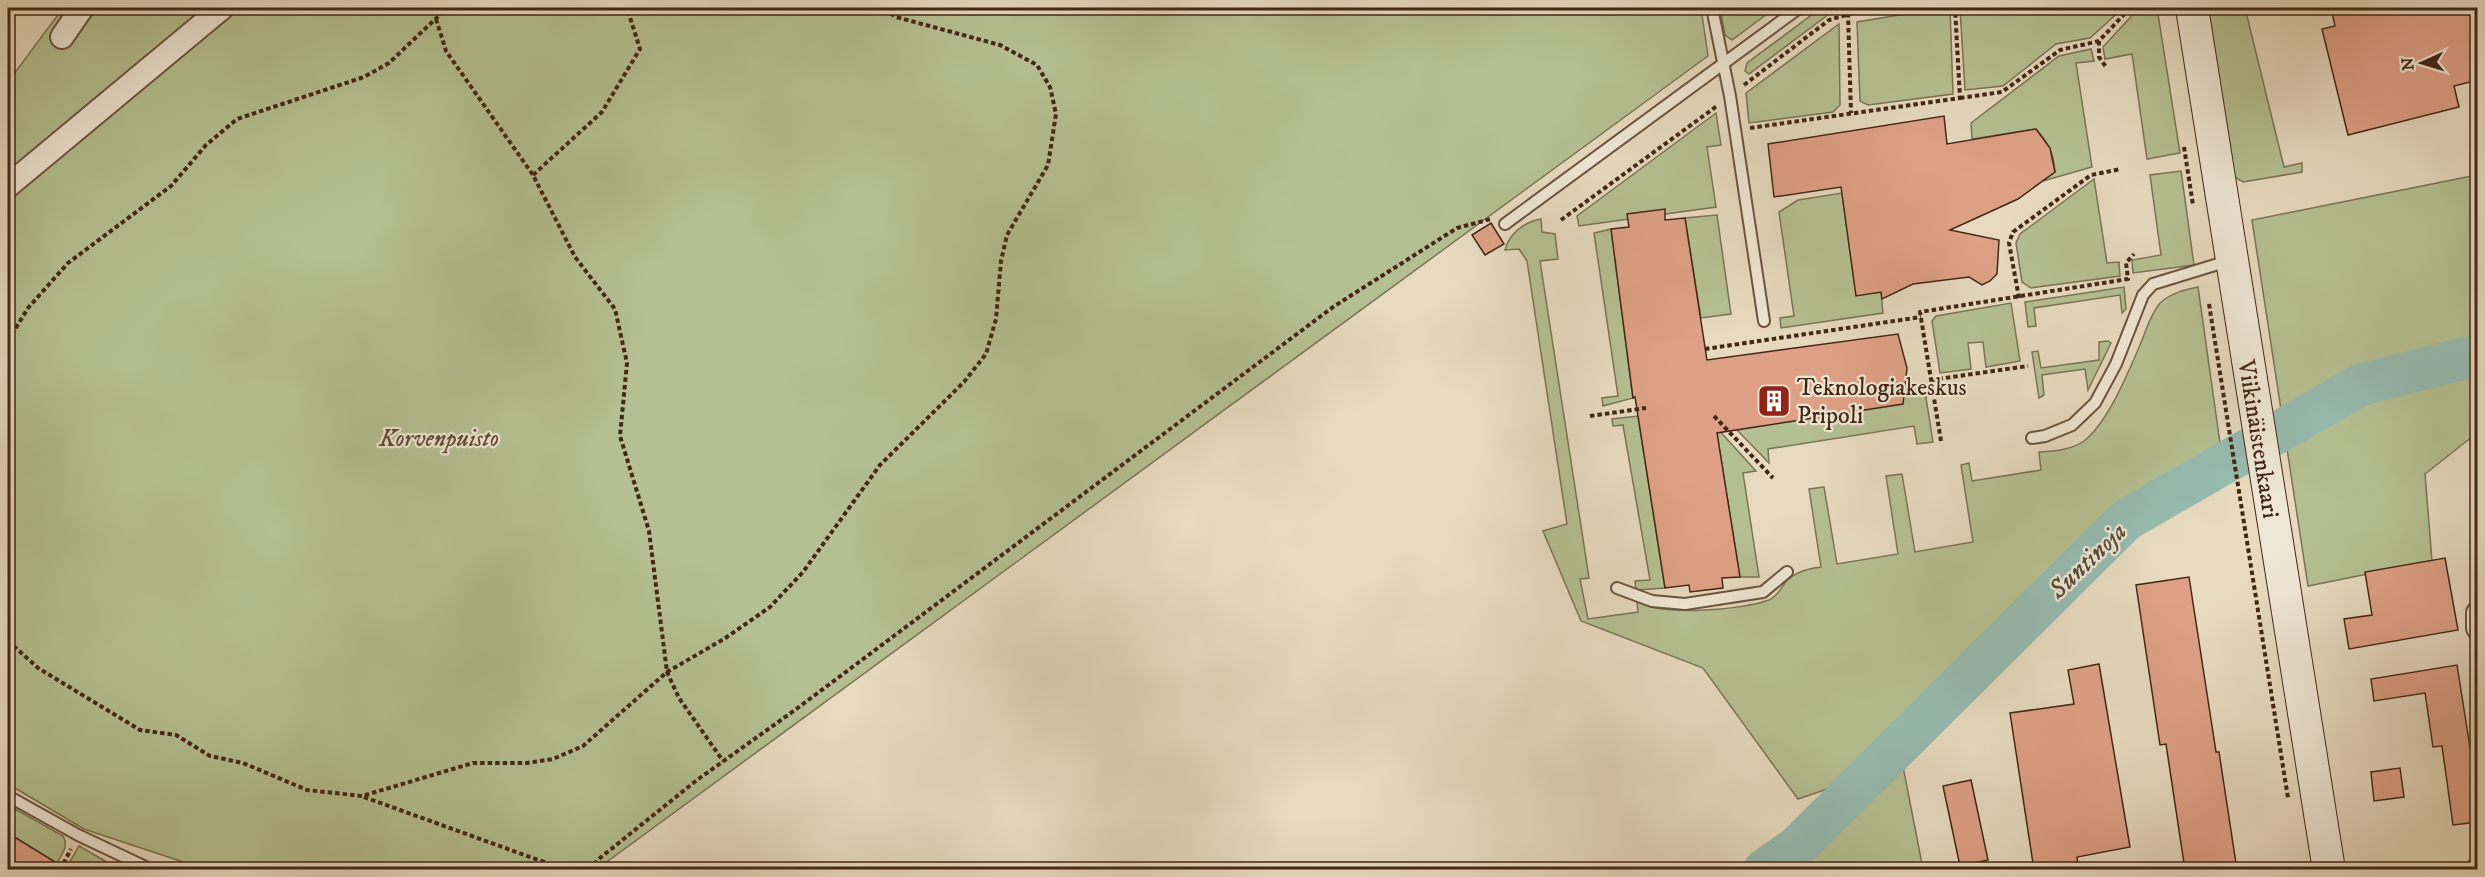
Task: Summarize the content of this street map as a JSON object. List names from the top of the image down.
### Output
{
  "streets": {
    "street": ["Viikinäistenkaari"]
  },
  "water": ["Suntinoja"],
  "parks": ["Korvenpuisto"],
  "places": {
    "building": ["Teknologiakeskus Pripoli"]
  },
  "north": "left"
}
